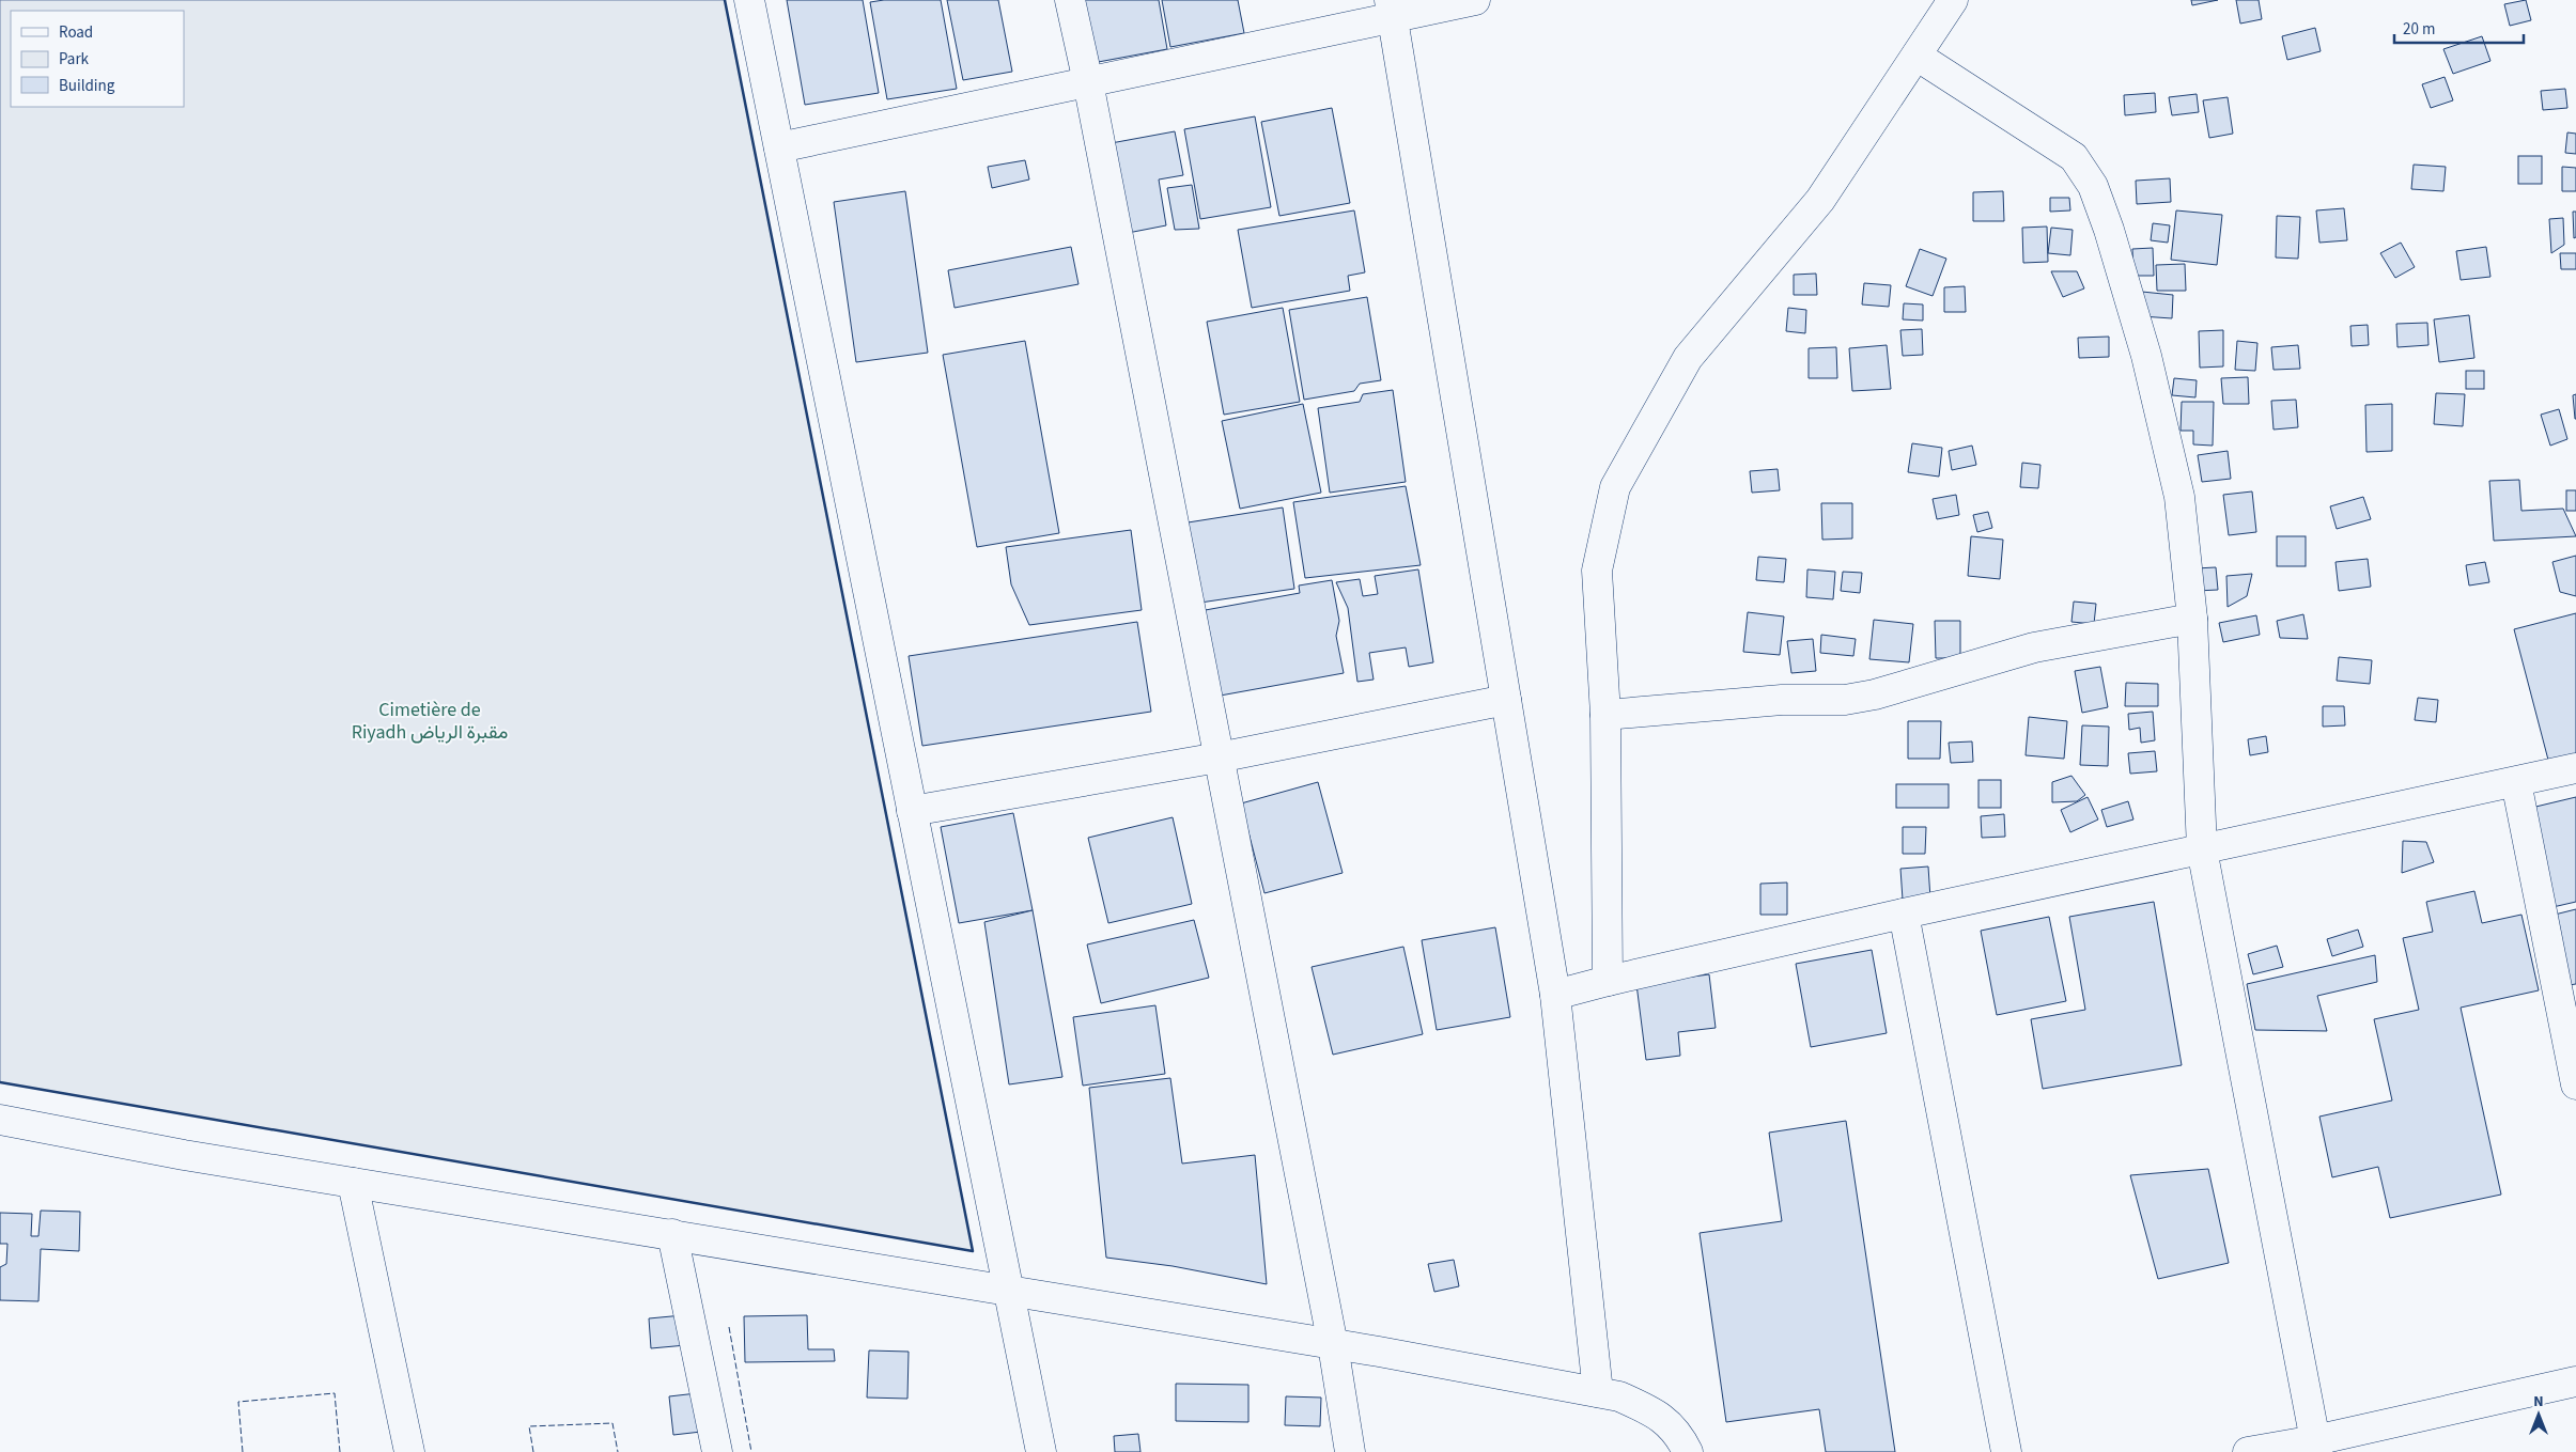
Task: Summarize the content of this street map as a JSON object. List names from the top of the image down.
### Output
{
  "parks": ["Cimetière de Riyadh مقبرة الرياض"],
  "legend": ["Road", "Park", "Building"],
  "scale_bar": "20 m",
  "north": "top"
}
